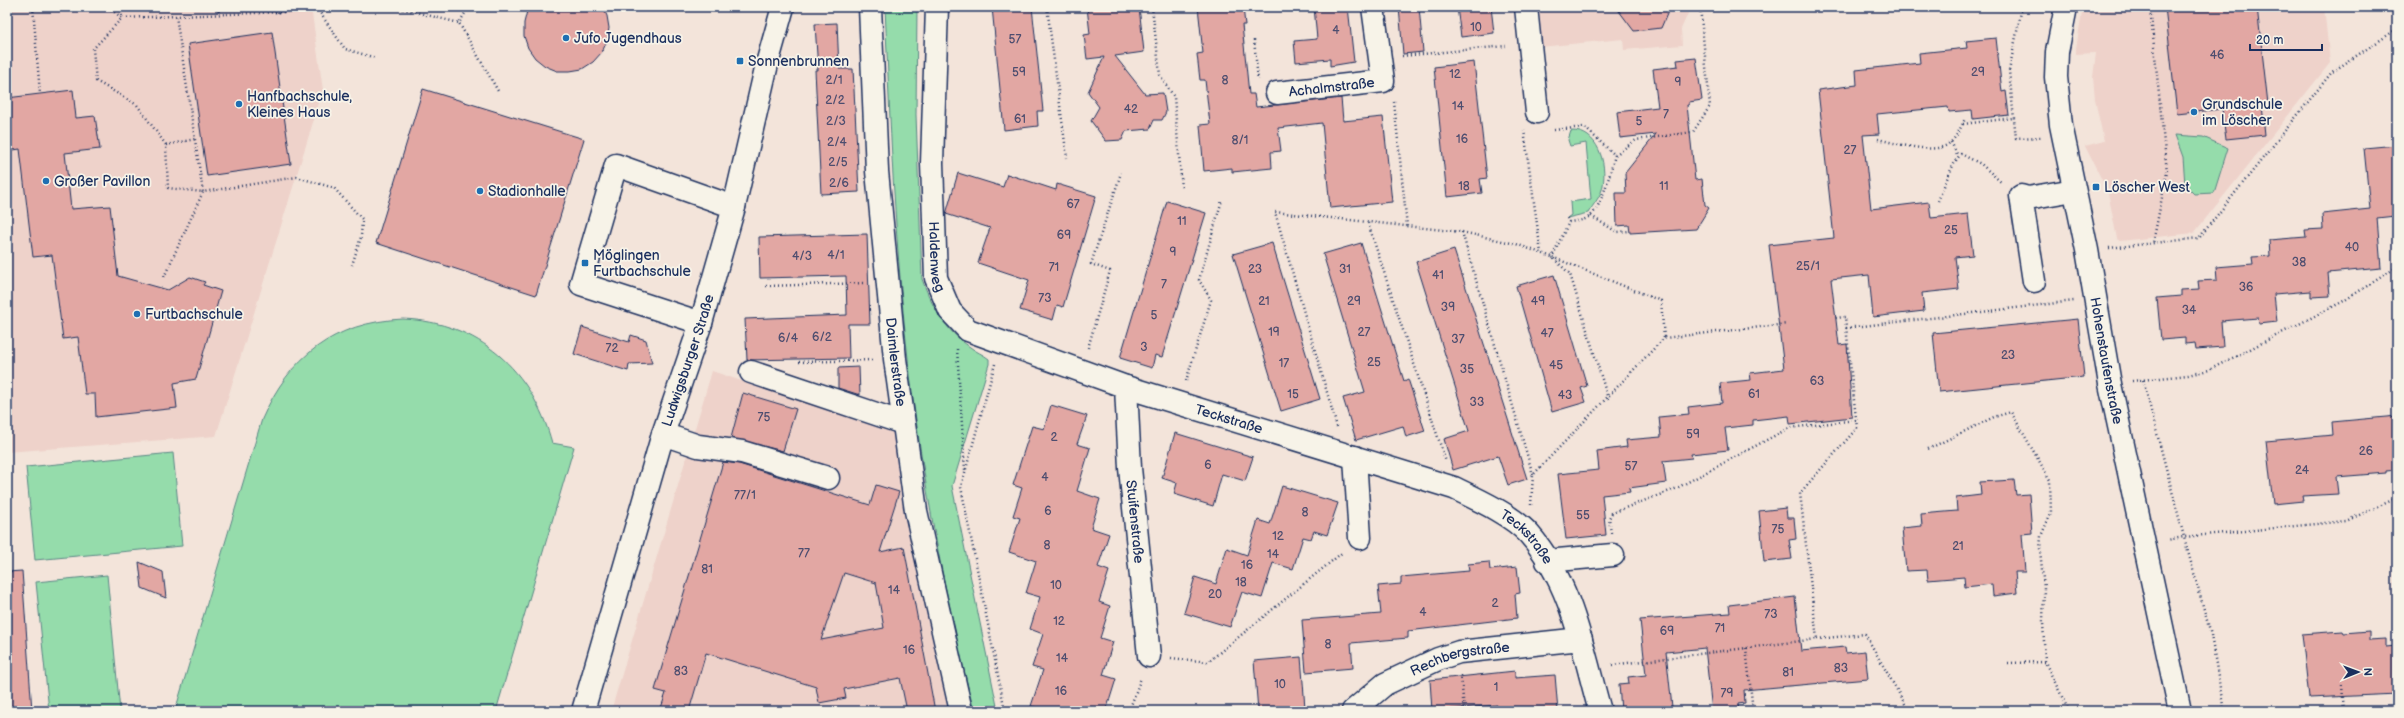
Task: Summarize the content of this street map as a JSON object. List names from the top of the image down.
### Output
{
  "streets": {
    "street": [
      "Achalmstraße",
      "Haldenweg",
      "Ludwigsburger Straße",
      "Hohenstaufenstraße",
      "Daimlerstraße",
      "Teckstraße",
      "Stuifenstraße",
      "Rechbergstraße"
    ]
  },
  "crossings": [
    ["Haldenweg", "Teckstraße"],
    ["Haldenweg", "Stuifenstraße"],
    ["Teckstraße", "Stuifenstraße"],
    ["Teckstraße", "Rechbergstraße"]
  ],
  "places": {
    "other": [
      "Jufo Jugendhaus",
      "Hanfbachschule, Kleines Haus",
      "Grundschule im Löscher",
      "Großer Pavillon",
      "Stadionhalle",
      "Furtbachschule"
    ],
    "transit": ["Sonnenbrunnen", "Löscher West", "Möglingen Furtbachschule"]
  },
  "house_numbers": [
    "10",
    "4",
    "57",
    "46",
    "59",
    "29",
    "12",
    "2/1",
    "8",
    "9",
    "2/2",
    "14",
    "42",
    "7",
    "61",
    "2/3",
    "5",
    "16",
    "8/1",
    "2/4",
    "27",
    "2/5",
    "2/6",
    "18",
    "11",
    "67",
    "11",
    "25",
    "69",
    "40",
    "9",
    "4/1",
    "4/3",
    "38",
    "25/1",
    "71",
    "23",
    "31",
    "41",
    "7",
    "36",
    "73",
    "21",
    "29",
    "49",
    "39",
    "34",
    "5",
    "19",
    "27",
    "47",
    "6/2",
    "6/4",
    "37",
    "3",
    "72",
    "23",
    "25",
    "17",
    "45",
    "35",
    "63",
    "15",
    "61",
    "43",
    "33",
    "75",
    "59",
    "2",
    "26",
    "6",
    "57",
    "24",
    "4",
    "77/1",
    "6",
    "8",
    "55",
    "75",
    "12",
    "8",
    "21",
    "77",
    "14",
    "16",
    "81",
    "18",
    "10",
    "14",
    "20",
    "2",
    "4",
    "73",
    "12",
    "71",
    "69",
    "8",
    "16",
    "14",
    "83",
    "83",
    "81",
    "10",
    "1",
    "16",
    "79"
  ],
  "scale_bar": "20 m",
  "north": "right"
}
